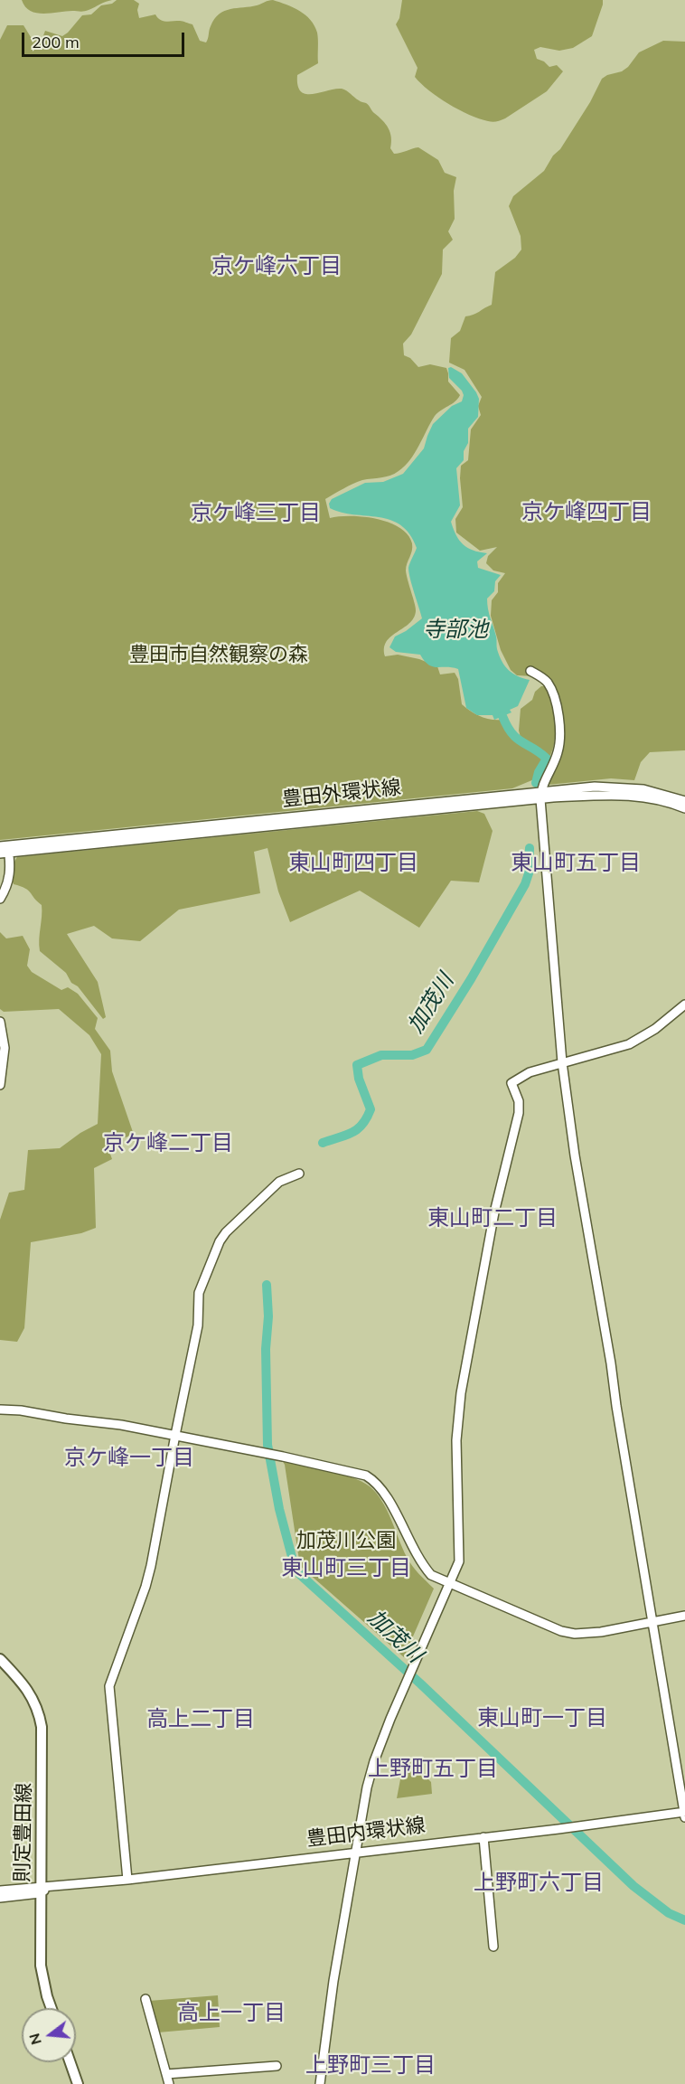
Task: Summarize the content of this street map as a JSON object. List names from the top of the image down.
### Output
{
  "streets": {
    "main road": ["則定豊田線"],
    "street": ["豊田外環状線", "豊田内環状線"]
  },
  "crossings": [
    ["則定豊田線", "豊田内環状線"]
  ],
  "districts": [
    "京ケ峰六丁目",
    "京ケ峰四丁目",
    "京ケ峰三丁目",
    "東山町四丁目",
    "東山町五丁目",
    "京ケ峰二丁目",
    "東山町二丁目",
    "京ケ峰一丁目",
    "東山町三丁目",
    "東山町一丁目",
    "高上二丁目",
    "上野町五丁目",
    "上野町六丁目",
    "高上一丁目",
    "上野町三丁目"
  ],
  "water": ["寺部池", "加茂川"],
  "parks": ["豊田市自然観察の森", "加茂川公園"],
  "scale_bar": "200 m",
  "north": "left"
}
